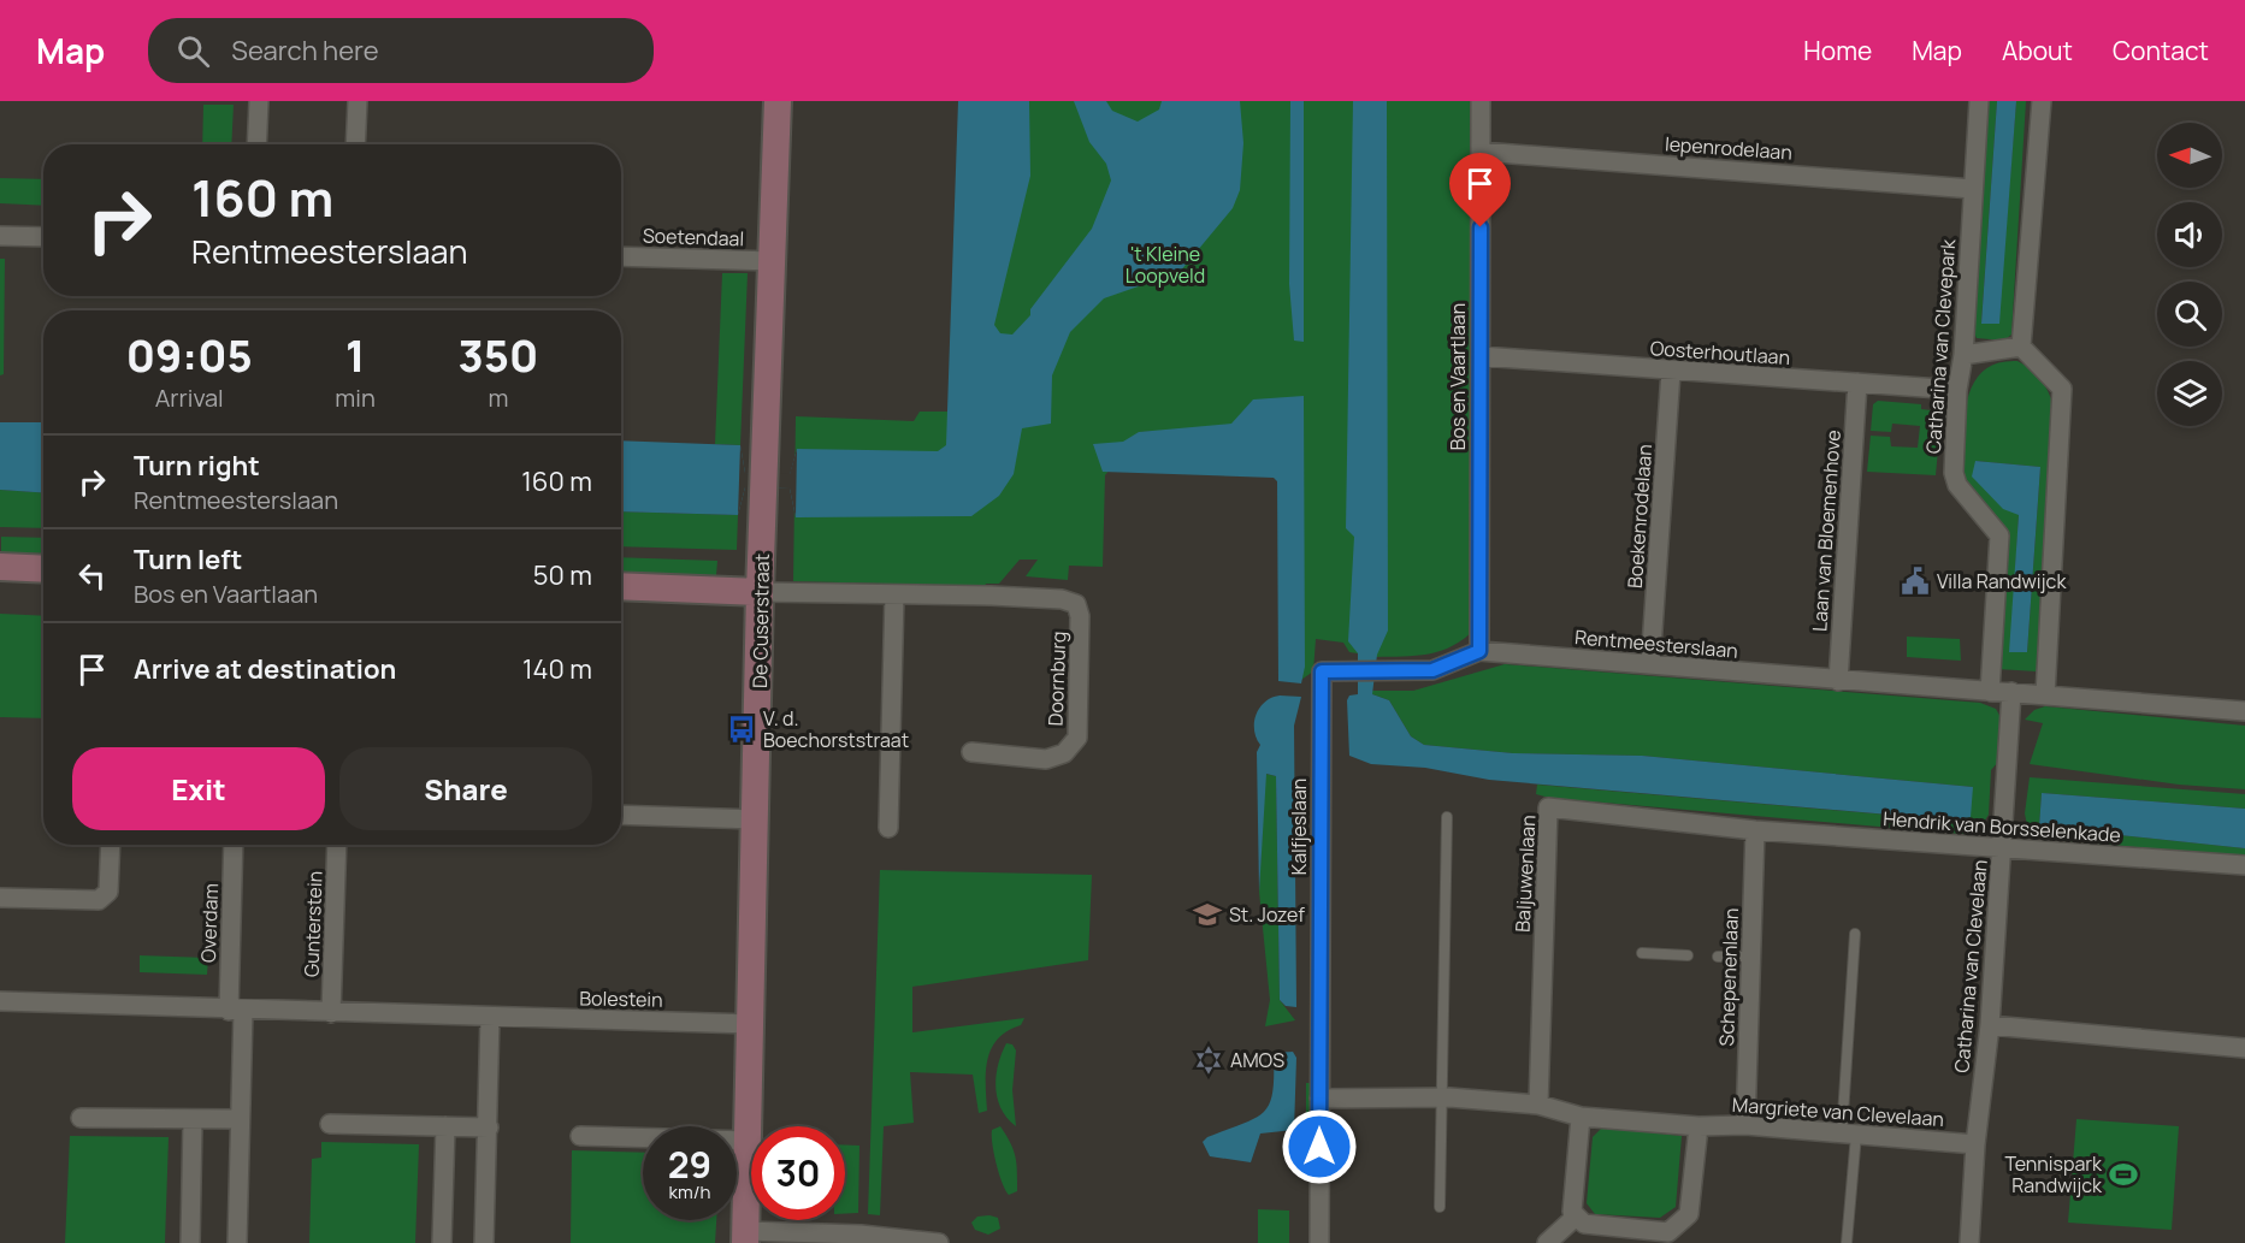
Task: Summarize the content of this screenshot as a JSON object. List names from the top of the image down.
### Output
{
  "streets": {
    "street": [
      "Iepenrodelaan",
      "Soetendaal",
      "Catharina van Clevepark",
      "Oosterhoutlaan",
      "Bos en Vaartlaan",
      "Boekenrodelaan",
      "Laan van Bloemenhove",
      "De Cuserstraat",
      "Rentmeesterslaan",
      "Doornburg",
      "Kalfjeslaan",
      "Hendrik van Borsselenkade",
      "Baljuwenlaan",
      "Overdam",
      "Gunterstein",
      "Catharina van Clevelaan",
      "Schepenenlaan",
      "Bolestein",
      "Margriete van Clevelaan"
    ]
  },
  "crossings": [
    ["Iepenrodelaan", "Catharina van Clevepark"],
    ["Iepenrodelaan", "Bos en Vaartlaan"],
    ["Soetendaal", "De Cuserstraat"],
    ["Catharina van Clevepark", "Oosterhoutlaan"],
    ["Catharina van Clevepark", "Rentmeesterslaan"],
    ["Oosterhoutlaan", "Bos en Vaartlaan"],
    ["Oosterhoutlaan", "Boekenrodelaan"],
    ["Oosterhoutlaan", "Laan van Bloemenhove"],
    ["Bos en Vaartlaan", "Rentmeesterslaan"],
    ["Boekenrodelaan", "Rentmeesterslaan"],
    ["Laan van Bloemenhove", "Rentmeesterslaan"],
    ["De Cuserstraat", "Doornburg"],
    ["De Cuserstraat", "Bolestein"],
    ["Rentmeesterslaan", "Kalfjeslaan"],
    ["Hendrik van Borsselenkade", "Baljuwenlaan"],
    ["Hendrik van Borsselenkade", "Catharina van Clevelaan"],
    ["Hendrik van Borsselenkade", "Schepenenlaan"],
    ["Baljuwenlaan", "Schepenenlaan"],
    ["Overdam", "Bolestein"],
    ["Gunterstein", "Bolestein"],
    ["Catharina van Clevelaan", "Margriete van Clevelaan"],
    ["Schepenenlaan", "Margriete van Clevelaan"]
  ],
  "parks": ["'t Kleine Loopveld"],
  "places": {
    "public building": ["Villa Randwijck"],
    "bus stop": ["V. d. Boechorststraat"],
    "school or university": ["St. Jozef"],
    "synagogue": ["AMOS"],
    "sports": ["Tennispark Randwijck"]
  },
  "north": "left",
  "page": {
    "header": "Map",
    "search": "Search here",
    "nav": [
      "Home",
      "Map",
      "About",
      "Contact"
    ],
    "turn": ["160 m", "Rentmeesterslaan"],
    "eta": [
      "09:05",
      "Arrival",
      "1",
      "min",
      "350",
      "m"
    ],
    "list": [
      {
        "name": "Turn right",
        "note": "Rentmeesterslaan",
        "value": "160 m"
      },
      {
        "name": "Turn left",
        "note": "Bos en Vaartlaan",
        "value": "50 m"
      },
      {
        "name": "Arrive at destination",
        "value": "140 m"
      }
    ],
    "buttons": ["Exit", "Share"],
    "speed": "29 km/h",
    "limit": "30"
  }
}
